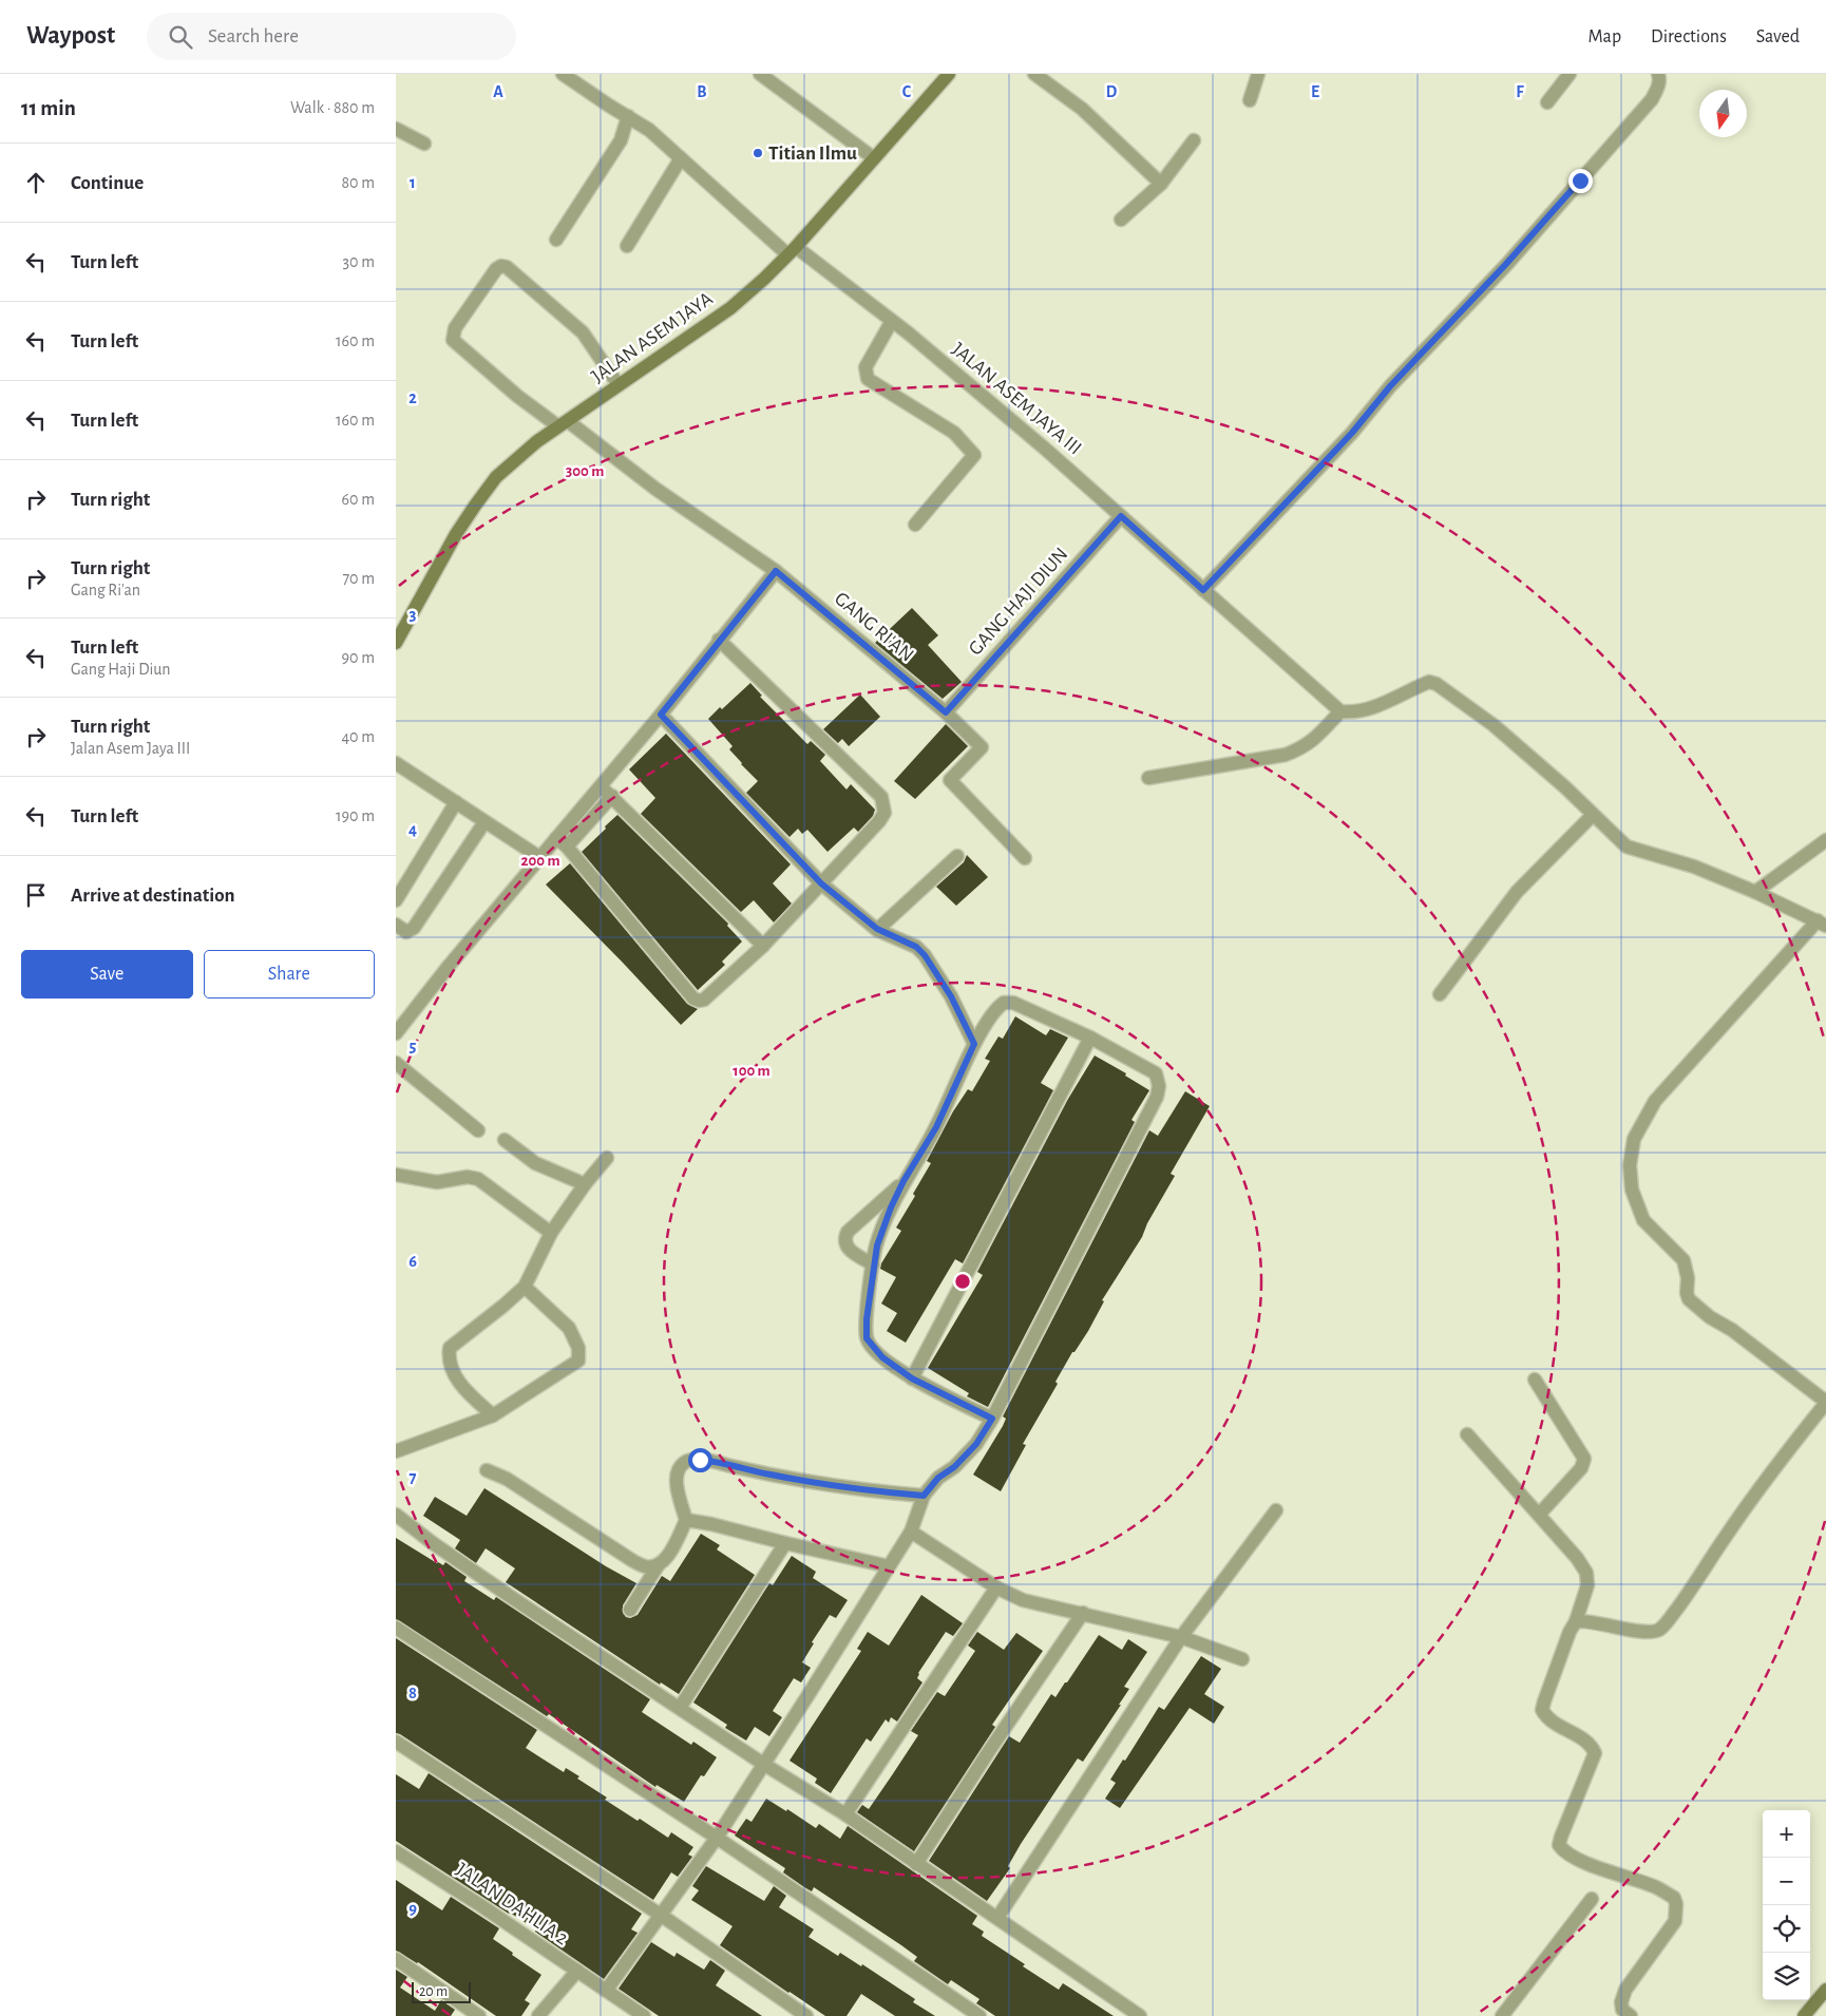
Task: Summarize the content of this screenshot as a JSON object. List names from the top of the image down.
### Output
{
  "streets": {
    "main road": ["JALAN ASEM JAYA"],
    "street": [
      "JALAN ASEM JAYA III",
      "GANG HAJI DIUN",
      "GANG RI'AN",
      "JALAN DAHLIA 2"
    ]
  },
  "crossings": [
    ["JALAN ASEM JAYA", "JALAN ASEM JAYA III"],
    ["JALAN ASEM JAYA", "GANG RI'AN"],
    ["JALAN ASEM JAYA III", "GANG HAJI DIUN"],
    ["GANG HAJI DIUN", "GANG RI'AN"]
  ],
  "places": ["Titian Ilmu"],
  "scale_bar": "20 m",
  "north": "bottom",
  "page": {
    "header": "Waypost",
    "search": "Search here",
    "nav": ["Map", "Directions", "Saved"],
    "heading": ["11 min", "Walk · 880 m"],
    "list": [
      ["Continue", "80 m"],
      ["Turn left", "30 m"],
      ["Turn left", "160 m"],
      ["Turn left", "160 m"],
      ["Turn right", "60 m"],
      ["Turn right", "Gang Ri'an", "70 m"],
      ["Turn left", "Gang Haji Diun", "90 m"],
      ["Turn right", "Jalan Asem Jaya III", "40 m"],
      ["Turn left", "190 m"],
      "Arrive at destination"
    ],
    "buttons": ["Save", "Share"],
    "map_buttons": ["+", "−"],
    "scale": "20 m"
  },
  "grid": {
    "columns": [
      "A",
      "B",
      "C",
      "D",
      "E",
      "F"
    ],
    "rows": [
      "1",
      "2",
      "3",
      "4",
      "5",
      "6",
      "7",
      "8",
      "9"
    ]
  },
  "rings": ["300 m", "200 m", "100 m"]
}
